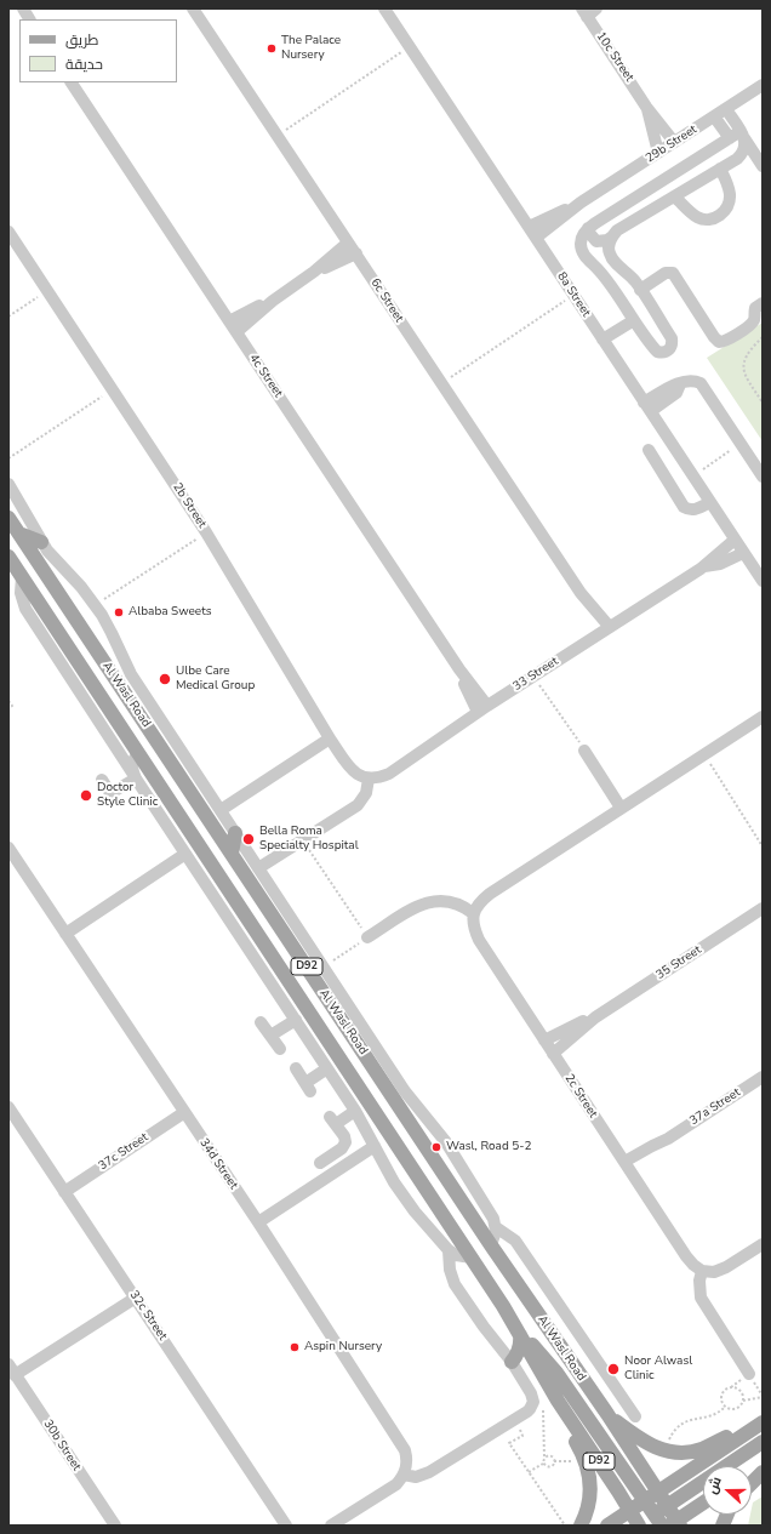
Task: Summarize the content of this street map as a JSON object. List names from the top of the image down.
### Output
{
  "streets": {
    "main road": ["Al Wasl Road", "D92"],
    "street": [
      "10c Street",
      "29b Street",
      "8a Street",
      "6c Street",
      "4c Street",
      "2b Street",
      "33 Street",
      "35 Street",
      "2c Street",
      "37a Street",
      "37c Street",
      "34d Street",
      "32c Street",
      "30b Street"
    ]
  },
  "crossings": [
    ["10c Street", "29b Street"],
    ["29b Street", "8a Street"],
    ["8a Street", "33 Street"],
    ["6c Street", "33 Street"],
    ["4c Street", "33 Street"],
    ["2b Street", "33 Street"],
    ["35 Street", "2c Street"],
    ["2c Street", "37a Street"],
    ["37c Street", "34d Street"],
    ["37c Street", "32c Street"]
  ],
  "places": [
    "The Palace Nursery",
    "Albaba Sweets",
    "Ulbe Care Medical Group",
    "Doctor Style Clinic",
    "Bella Roma Specialty Hospital",
    "Wasl, Road 5-2",
    "Aspin Nursery",
    "Noor Alwasl Clinic"
  ],
  "legend": ["طريق", "حديقة"],
  "north": "left"
}
